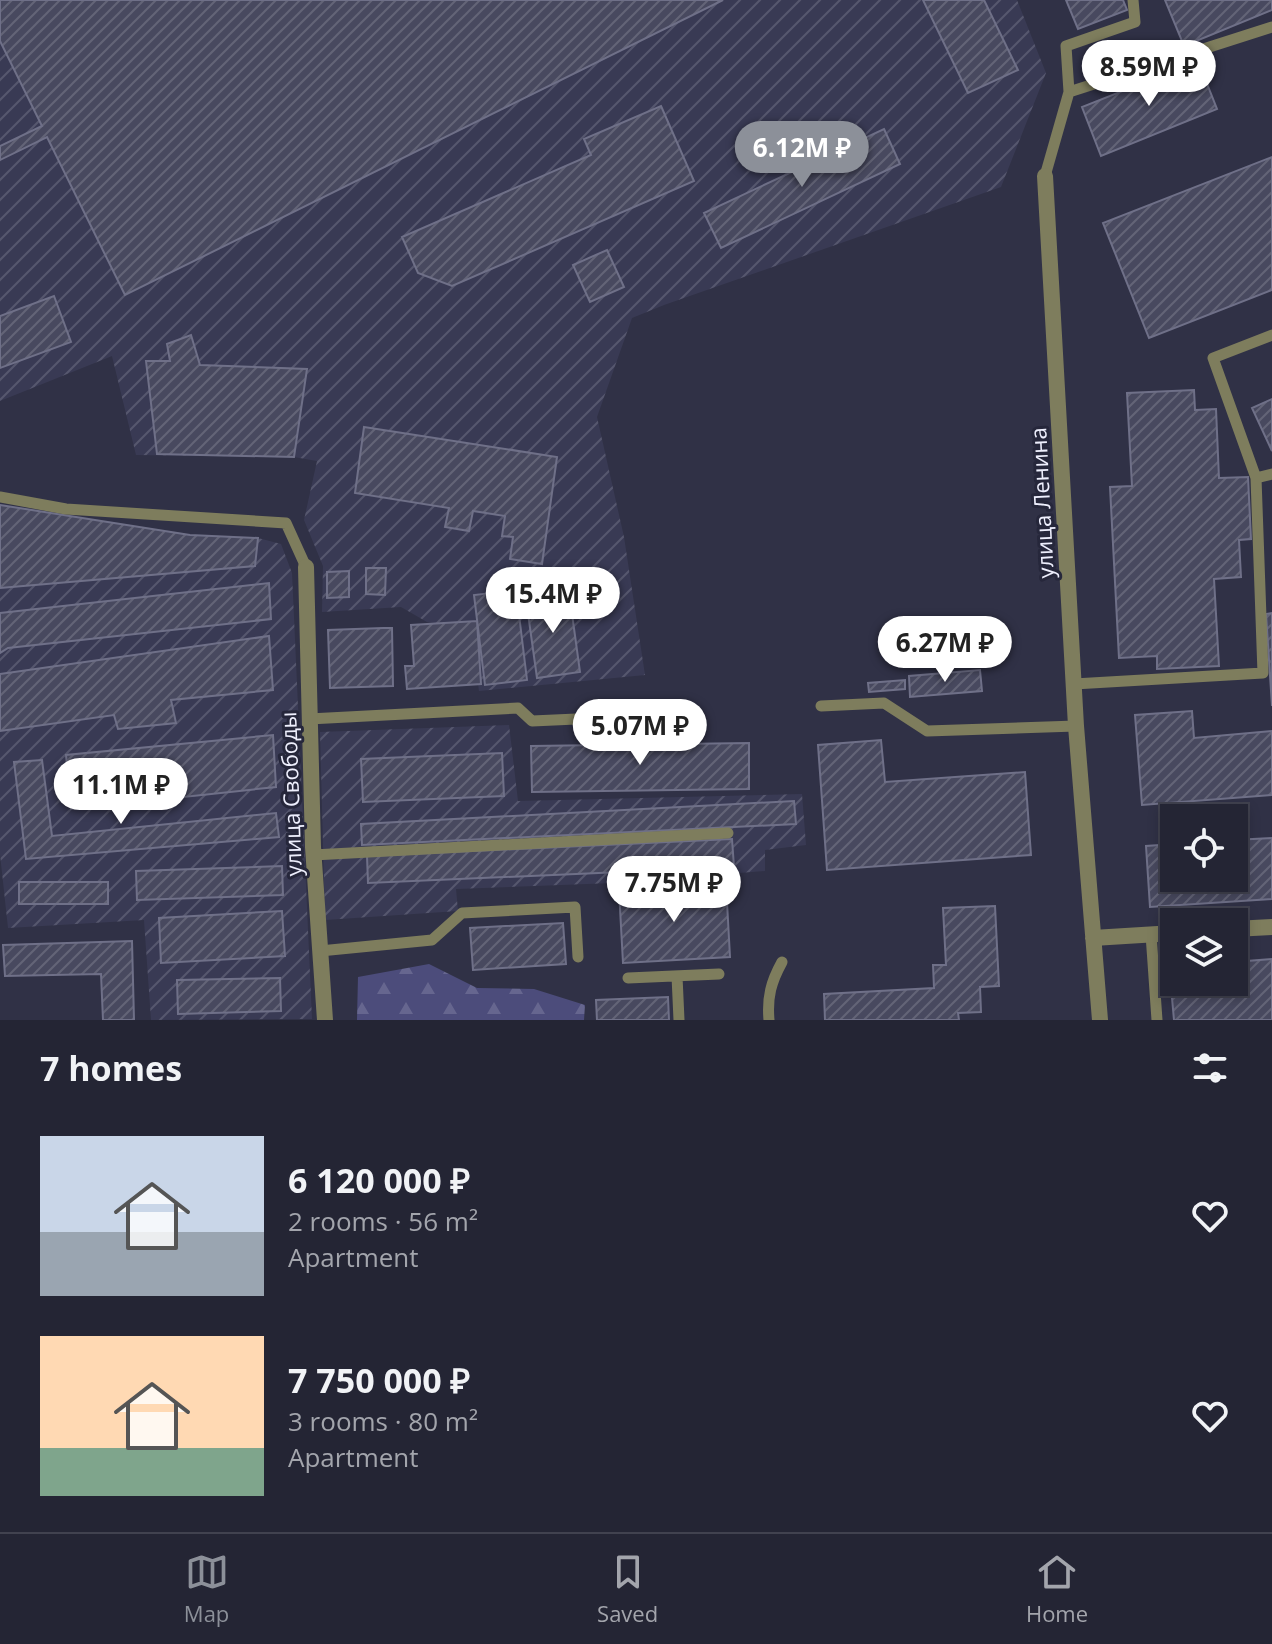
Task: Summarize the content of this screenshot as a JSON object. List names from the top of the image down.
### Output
{
  "streets": {
    "street": ["улица Ленина", "улица Свободы"]
  },
  "page": {
    "price": [
      "8.59M ₽",
      "6.12M ₽",
      "15.4M ₽",
      "6.27M ₽",
      "5.07M ₽",
      "11.1M ₽",
      "7.75M ₽"
    ],
    "heading": "7 homes",
    "list": [
      {
        "name": "6 120 000 ₽",
        "note": "2 rooms · 56 m² · Apartment"
      },
      {
        "name": "7 750 000 ₽",
        "note": "3 rooms · 80 m² · Apartment"
      }
    ],
    "tabs": ["Map", "Saved", "Home"]
  }
}
